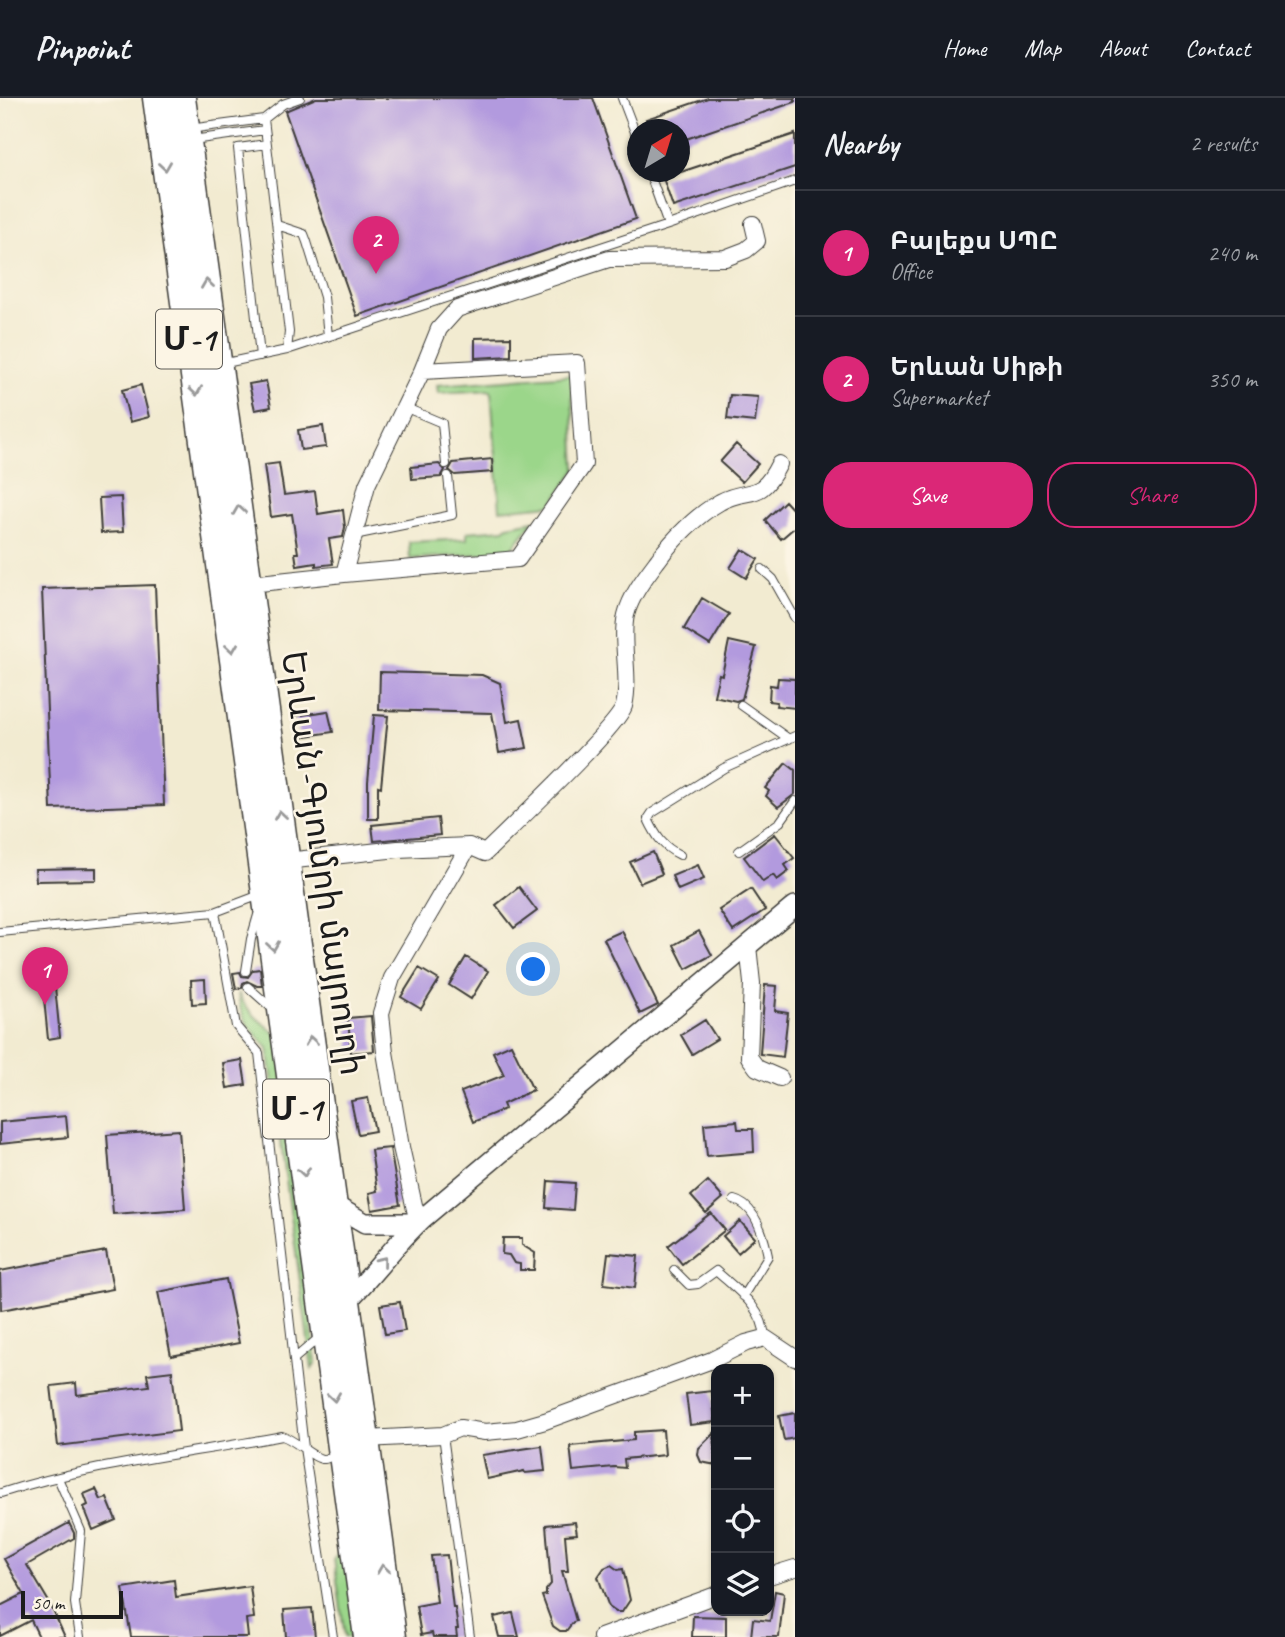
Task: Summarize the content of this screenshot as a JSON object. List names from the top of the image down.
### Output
{
  "streets": {
    "highway": ["Մ-1", "Երևան-Գյումրի մայրուղի"]
  },
  "scale_bar": "50 m",
  "north": "top right",
  "page": {
    "header": "Pinpoint",
    "nav": [
      "Home",
      "Map",
      "About",
      "Contact"
    ],
    "heading": ["Nearby", "2 results"],
    "list": [
      {
        "mark": "1",
        "name": "Բալեքս ՍՊԸ",
        "note": "Office",
        "value": "240 m"
      },
      {
        "mark": "2",
        "name": "Երևան Սիթի",
        "note": "Supermarket",
        "value": "350 m"
      }
    ],
    "pins": ["2", "1"],
    "buttons": ["Save", "Share"],
    "map_buttons": ["+", "−"],
    "scale": "50 m"
  }
}
